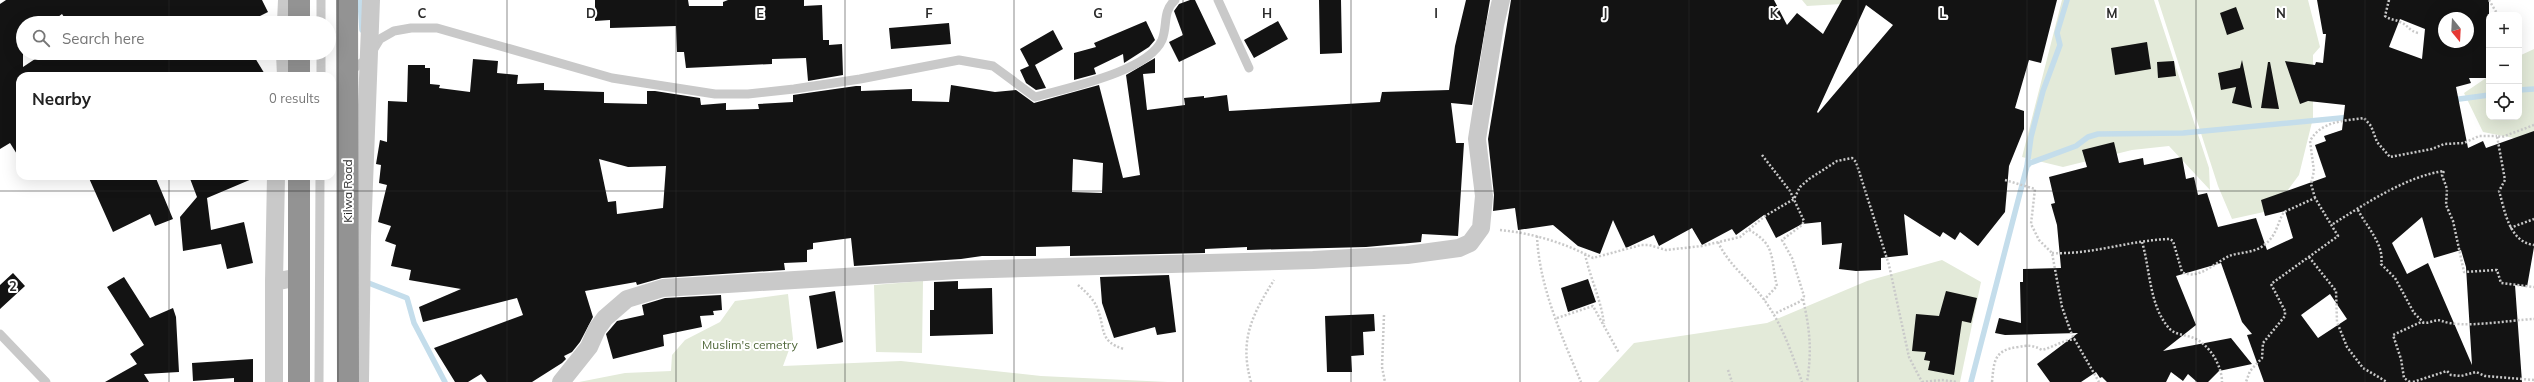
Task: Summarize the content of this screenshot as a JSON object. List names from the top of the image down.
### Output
{
  "streets": {
    "highway": ["Kilwa Road"]
  },
  "parks": ["Muslim's cemetry"],
  "north": "bottom",
  "page": {
    "map_buttons": ["+", "−"],
    "search": "Search here",
    "heading": ["Nearby", "0 results"]
  },
  "grid": {
    "columns": [
      "C",
      "D",
      "E",
      "F",
      "G",
      "H",
      "I",
      "J",
      "K",
      "L",
      "M",
      "N"
    ],
    "rows": ["2"]
  }
}
